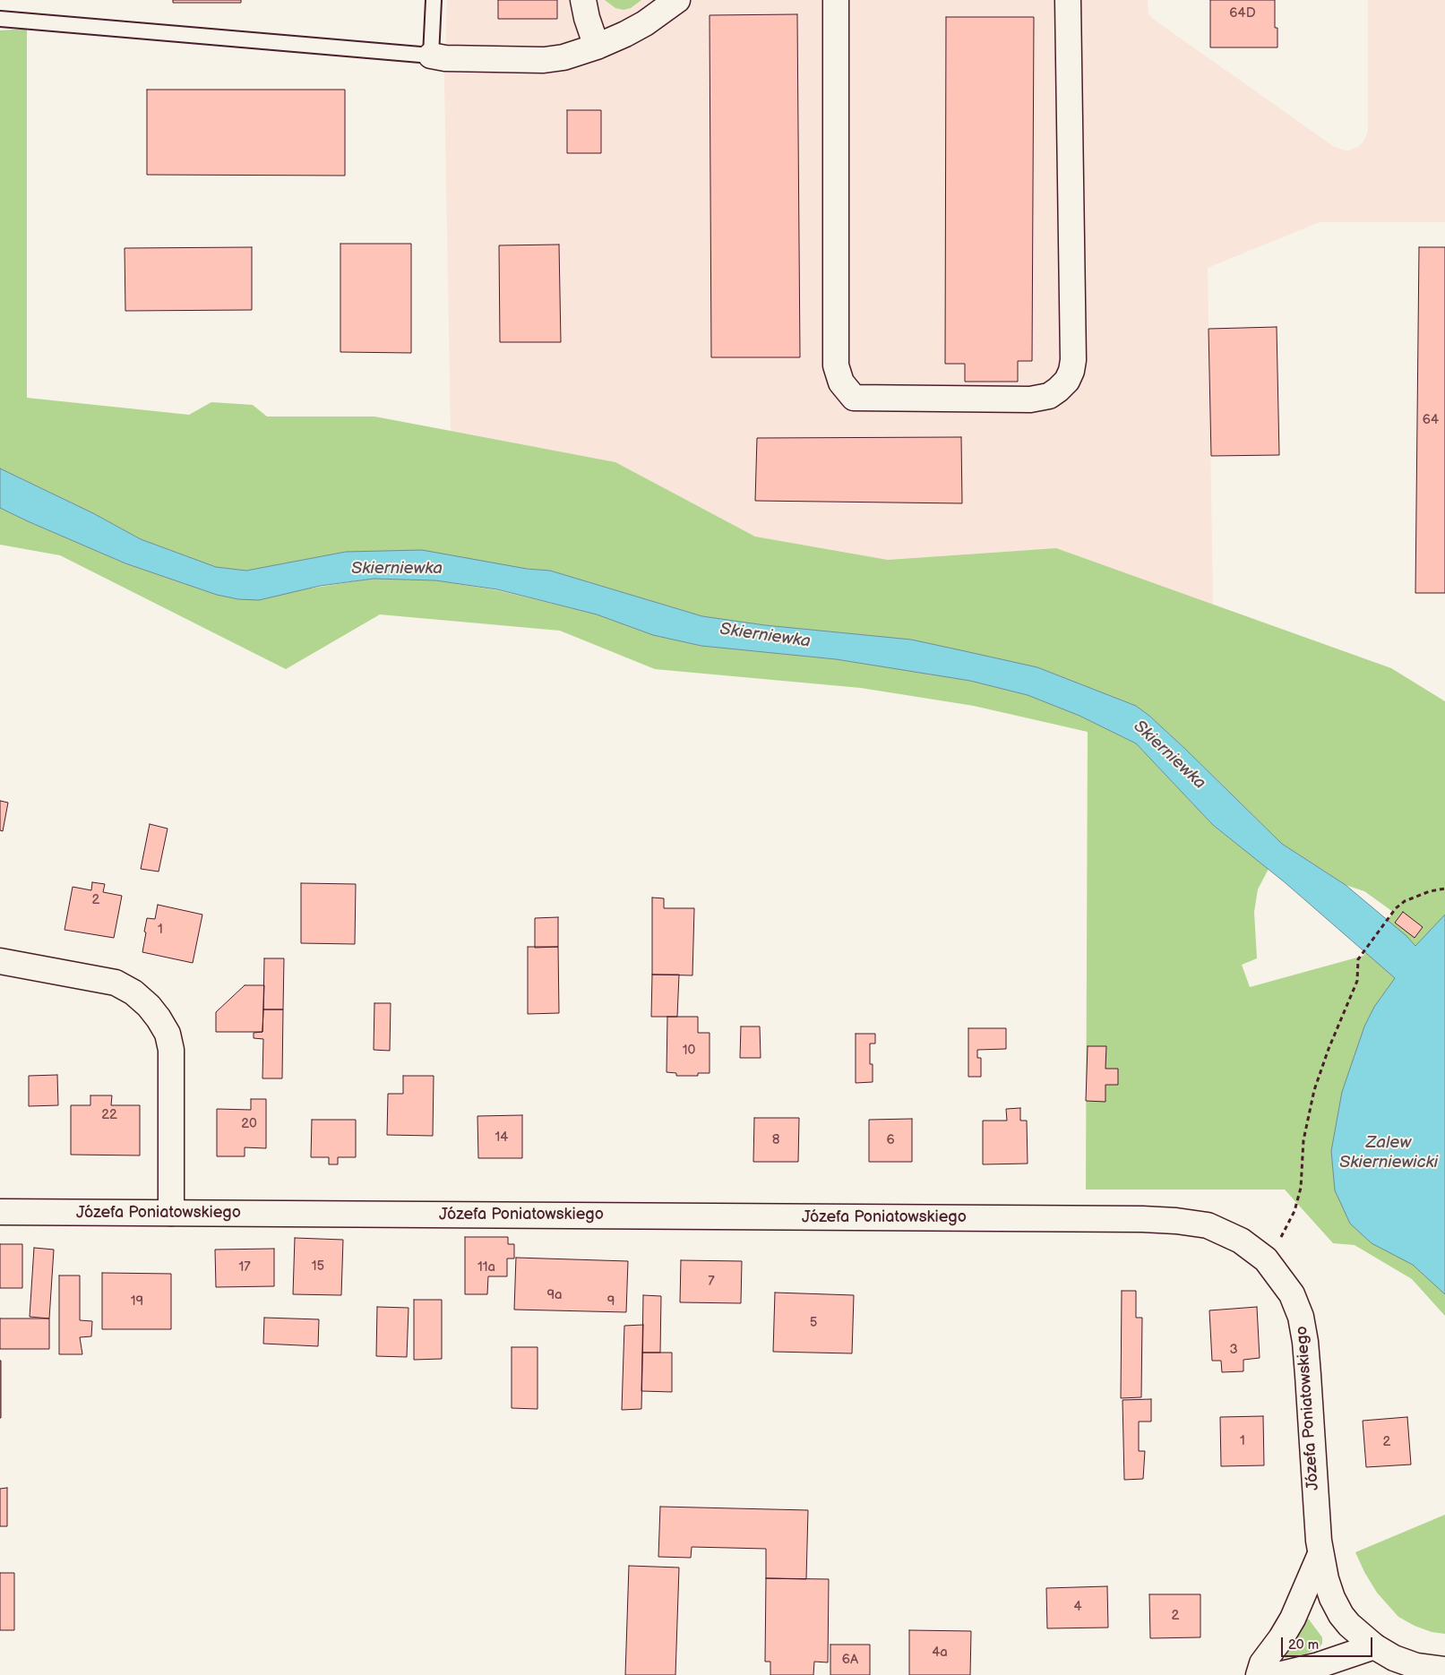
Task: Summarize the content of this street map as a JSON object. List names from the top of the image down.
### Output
{
  "streets": {
    "street": ["Józefa Poniatowskiego"]
  },
  "water": ["Skierniewka", "Zalew Skierniewicki"],
  "house_numbers": [
    "64D",
    "64",
    "2",
    "1",
    "10",
    "22",
    "20",
    "14",
    "8",
    "6",
    "15",
    "17",
    "11a",
    "7",
    "9a",
    "19",
    "9",
    "5",
    "3",
    "1",
    "2",
    "4",
    "2",
    "4a",
    "6A"
  ],
  "scale_bar": "20 m"
}
